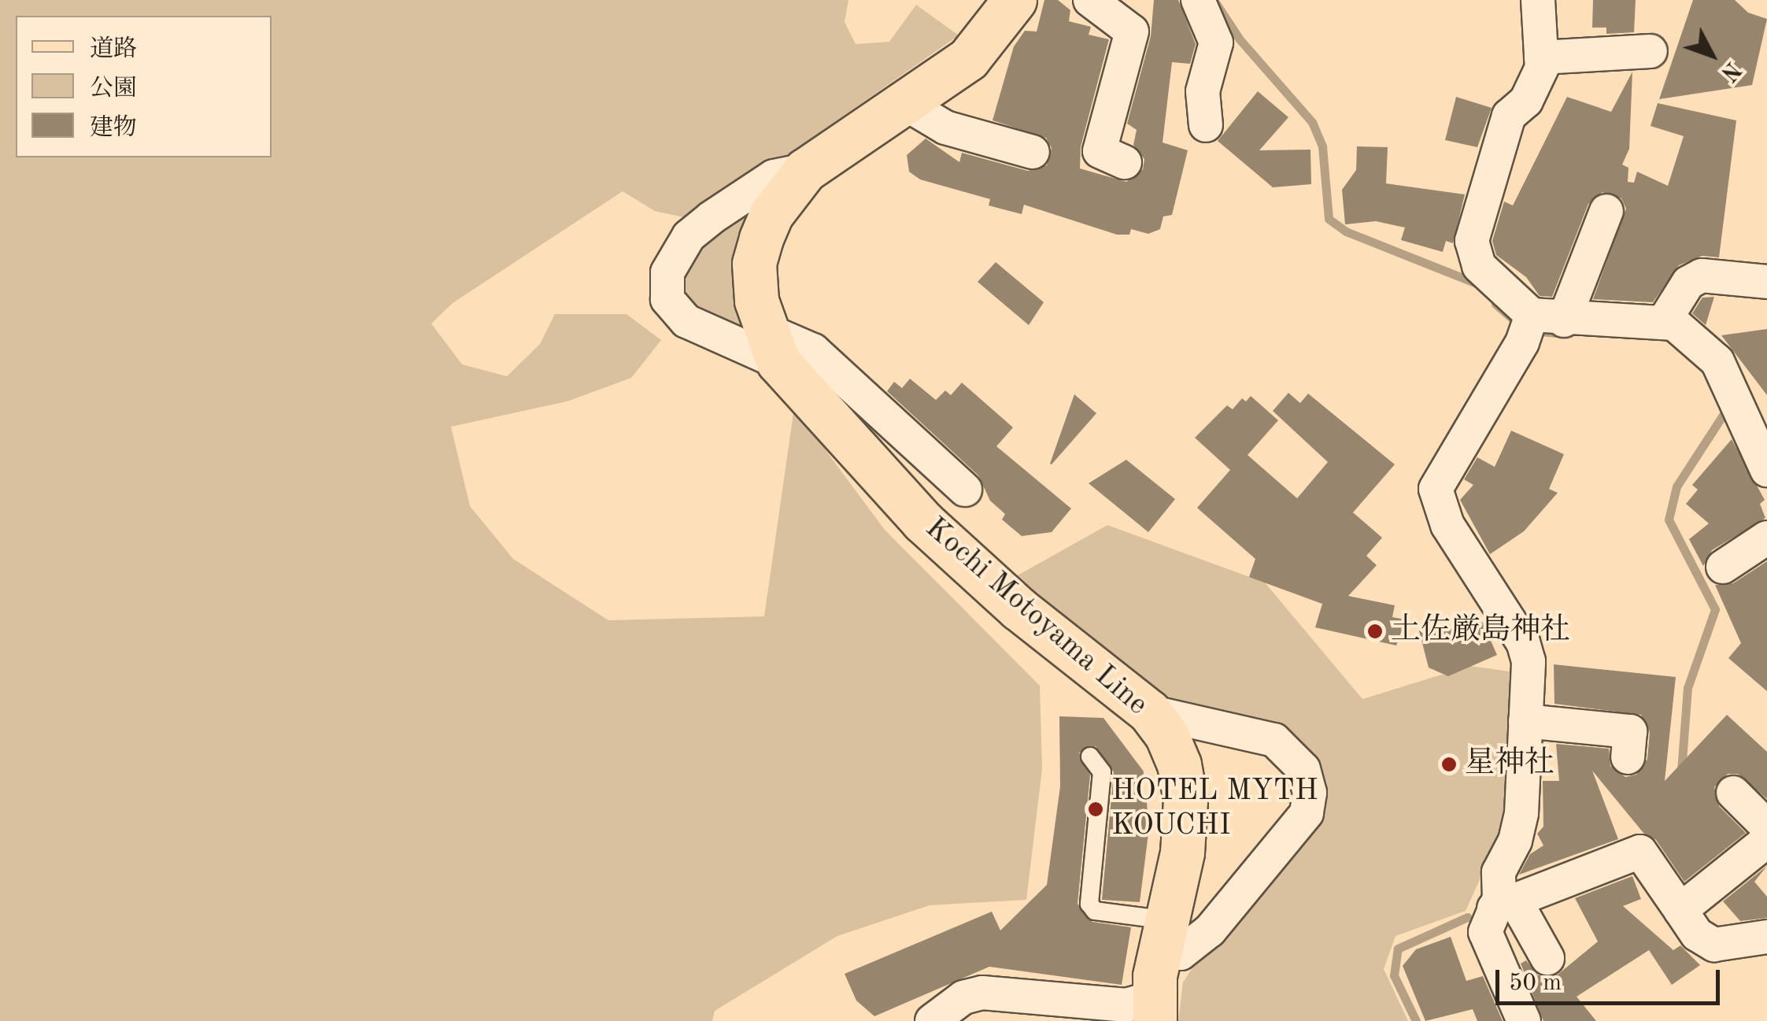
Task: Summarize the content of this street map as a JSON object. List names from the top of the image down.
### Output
{
  "streets": {
    "main road": ["Kochi Motoyama Line"]
  },
  "places": ["土佐厳島神社", "星神社", "HOTEL MYTH KOUCHI"],
  "legend": ["道路", "公園", "建物"],
  "scale_bar": "50 m",
  "north": "bottom right"
}
